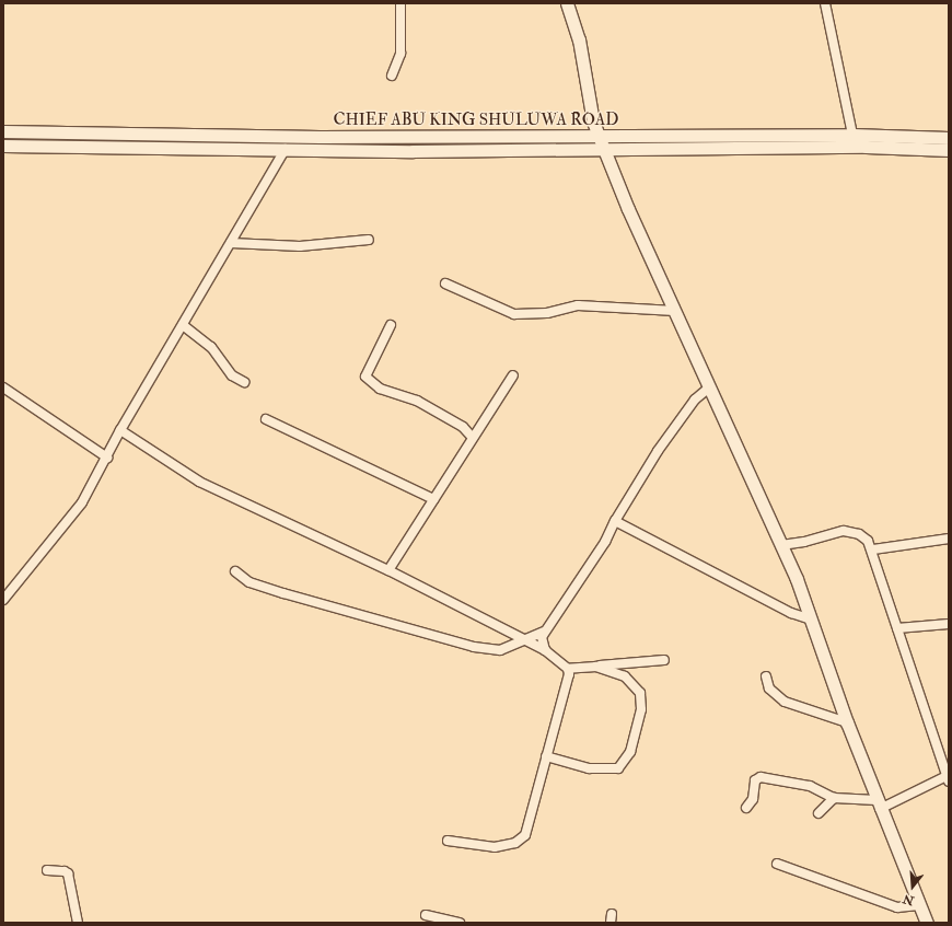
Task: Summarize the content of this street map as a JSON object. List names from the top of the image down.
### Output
{
  "streets": {
    "street": ["CHIEF ABU KING SHULUWA ROAD"]
  },
  "north": "bottom"
}
